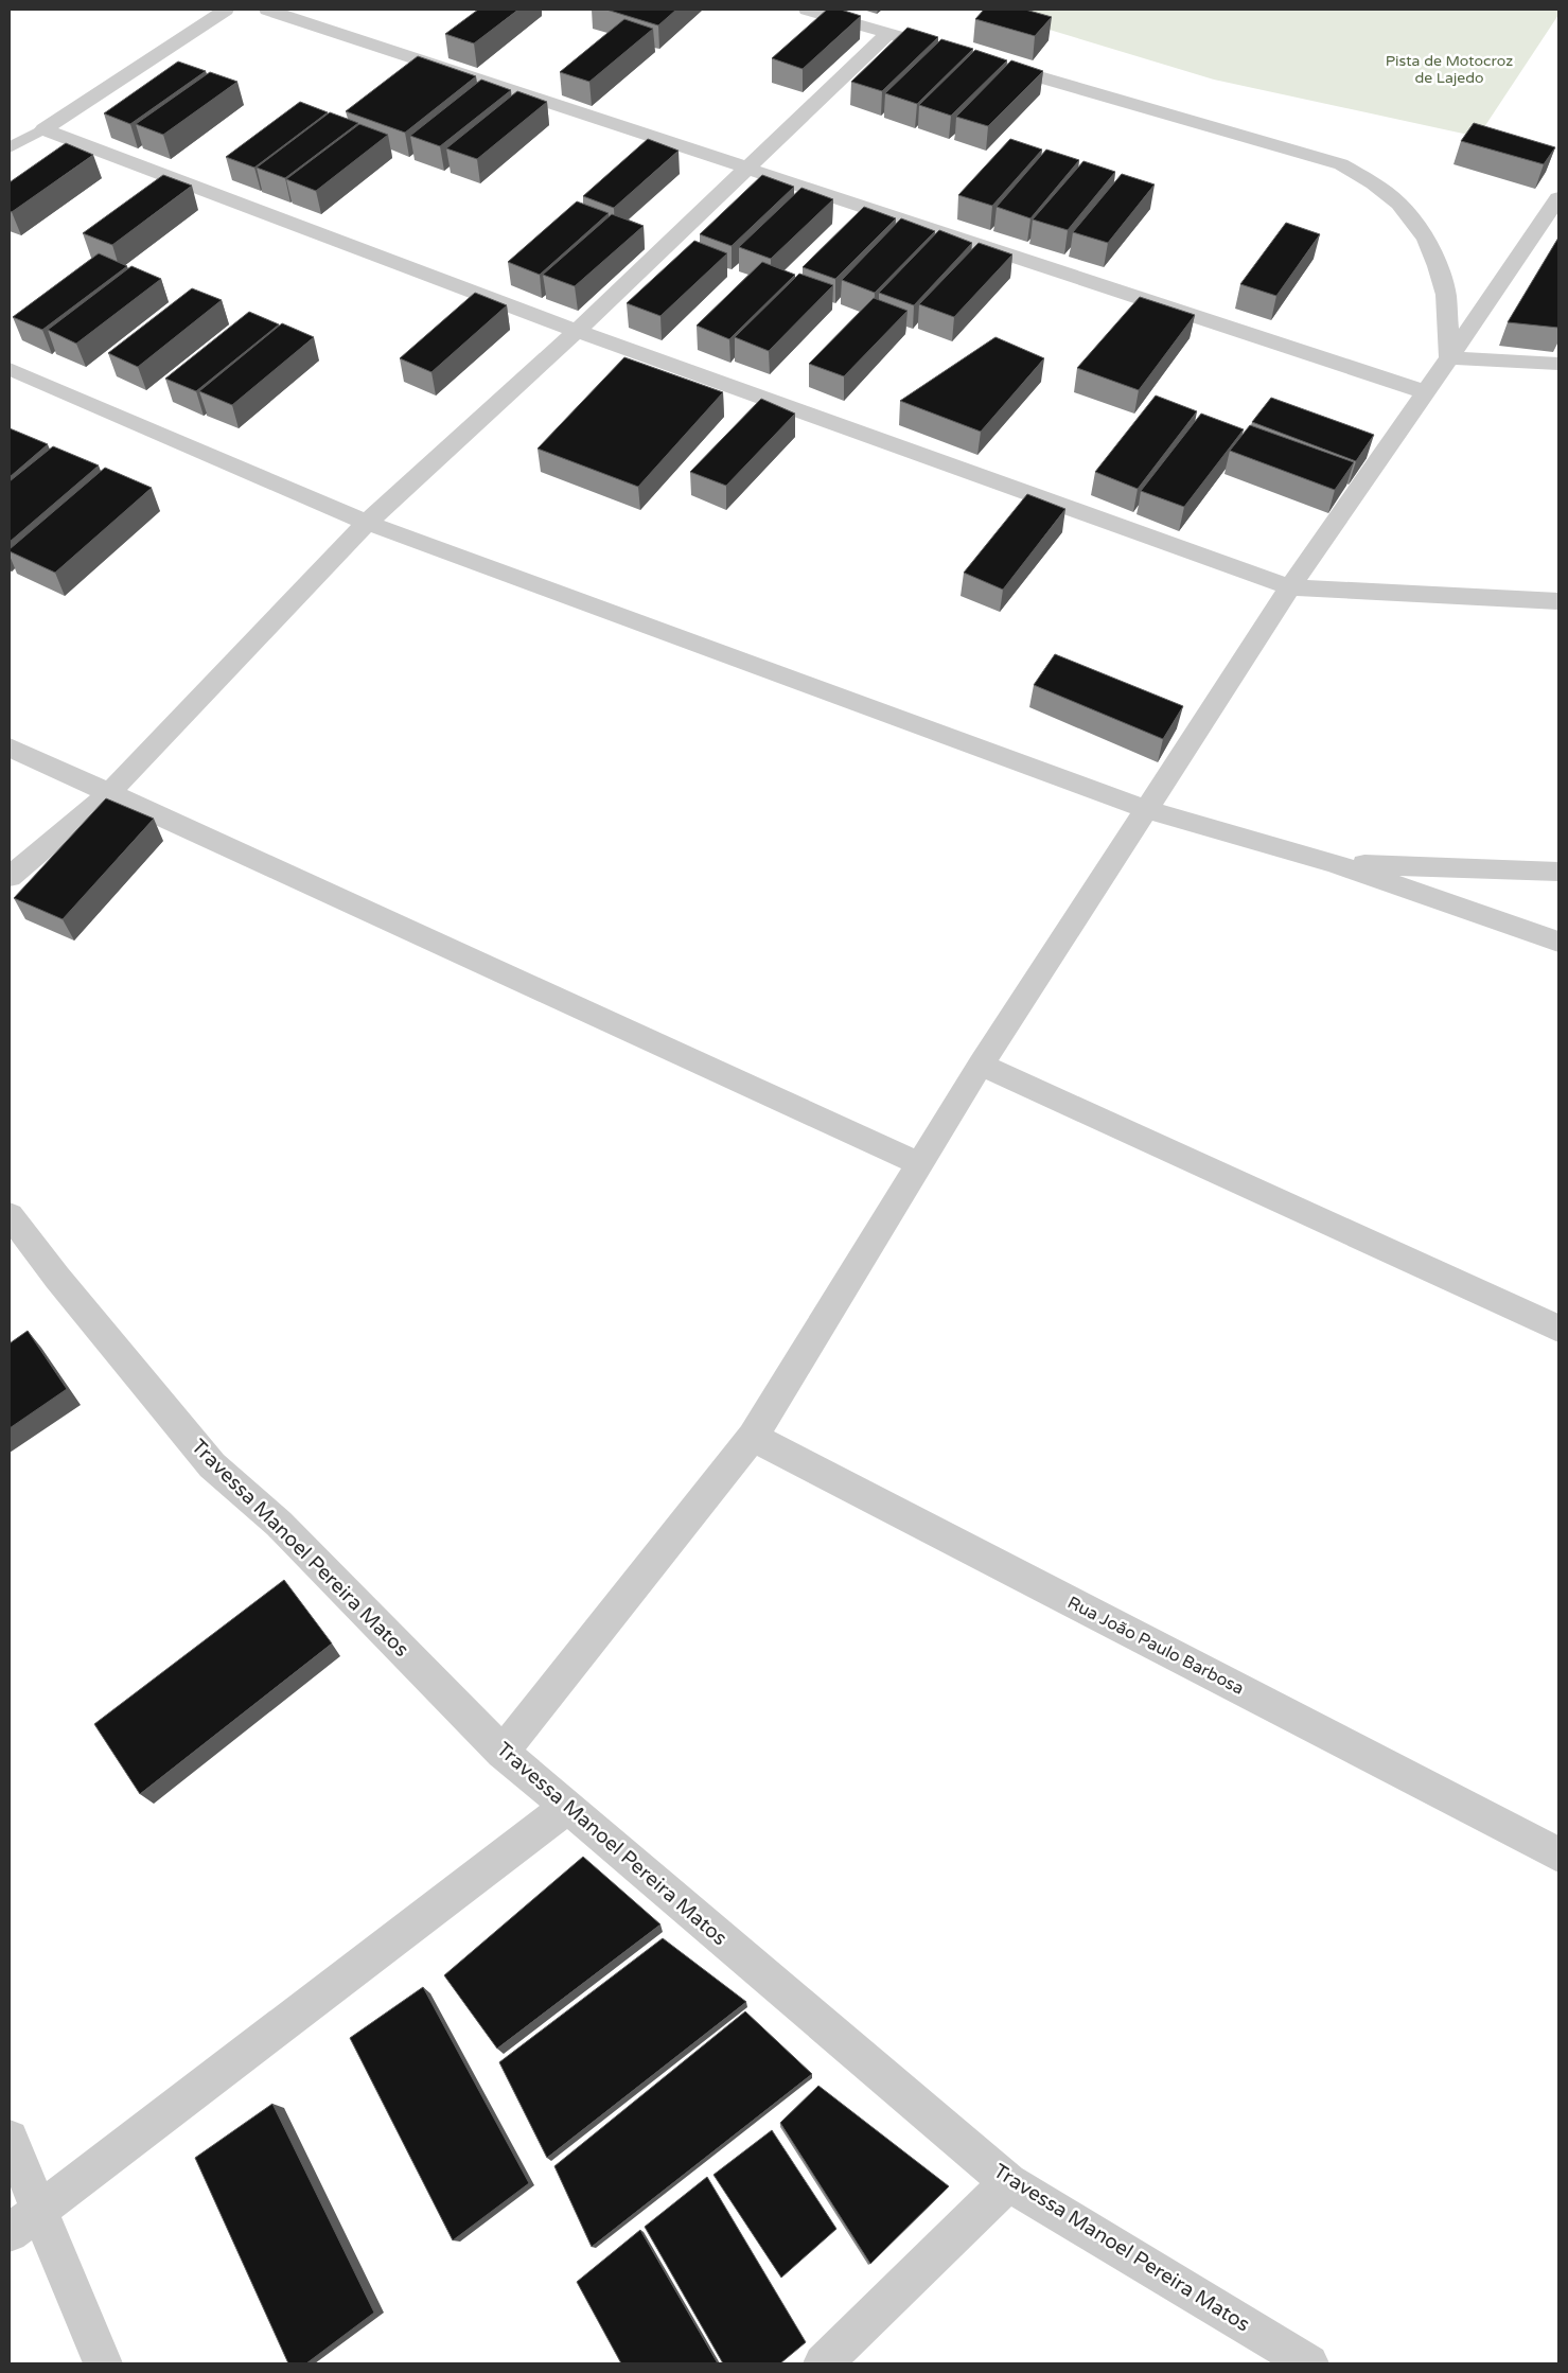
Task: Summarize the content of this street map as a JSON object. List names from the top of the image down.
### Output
{
  "streets": {
    "street": ["Travessa Manoel Pereira Matos", "Rua João Paulo Barbosa"]
  },
  "parks": ["Pista de Motocroz de Lajedo"]
}
